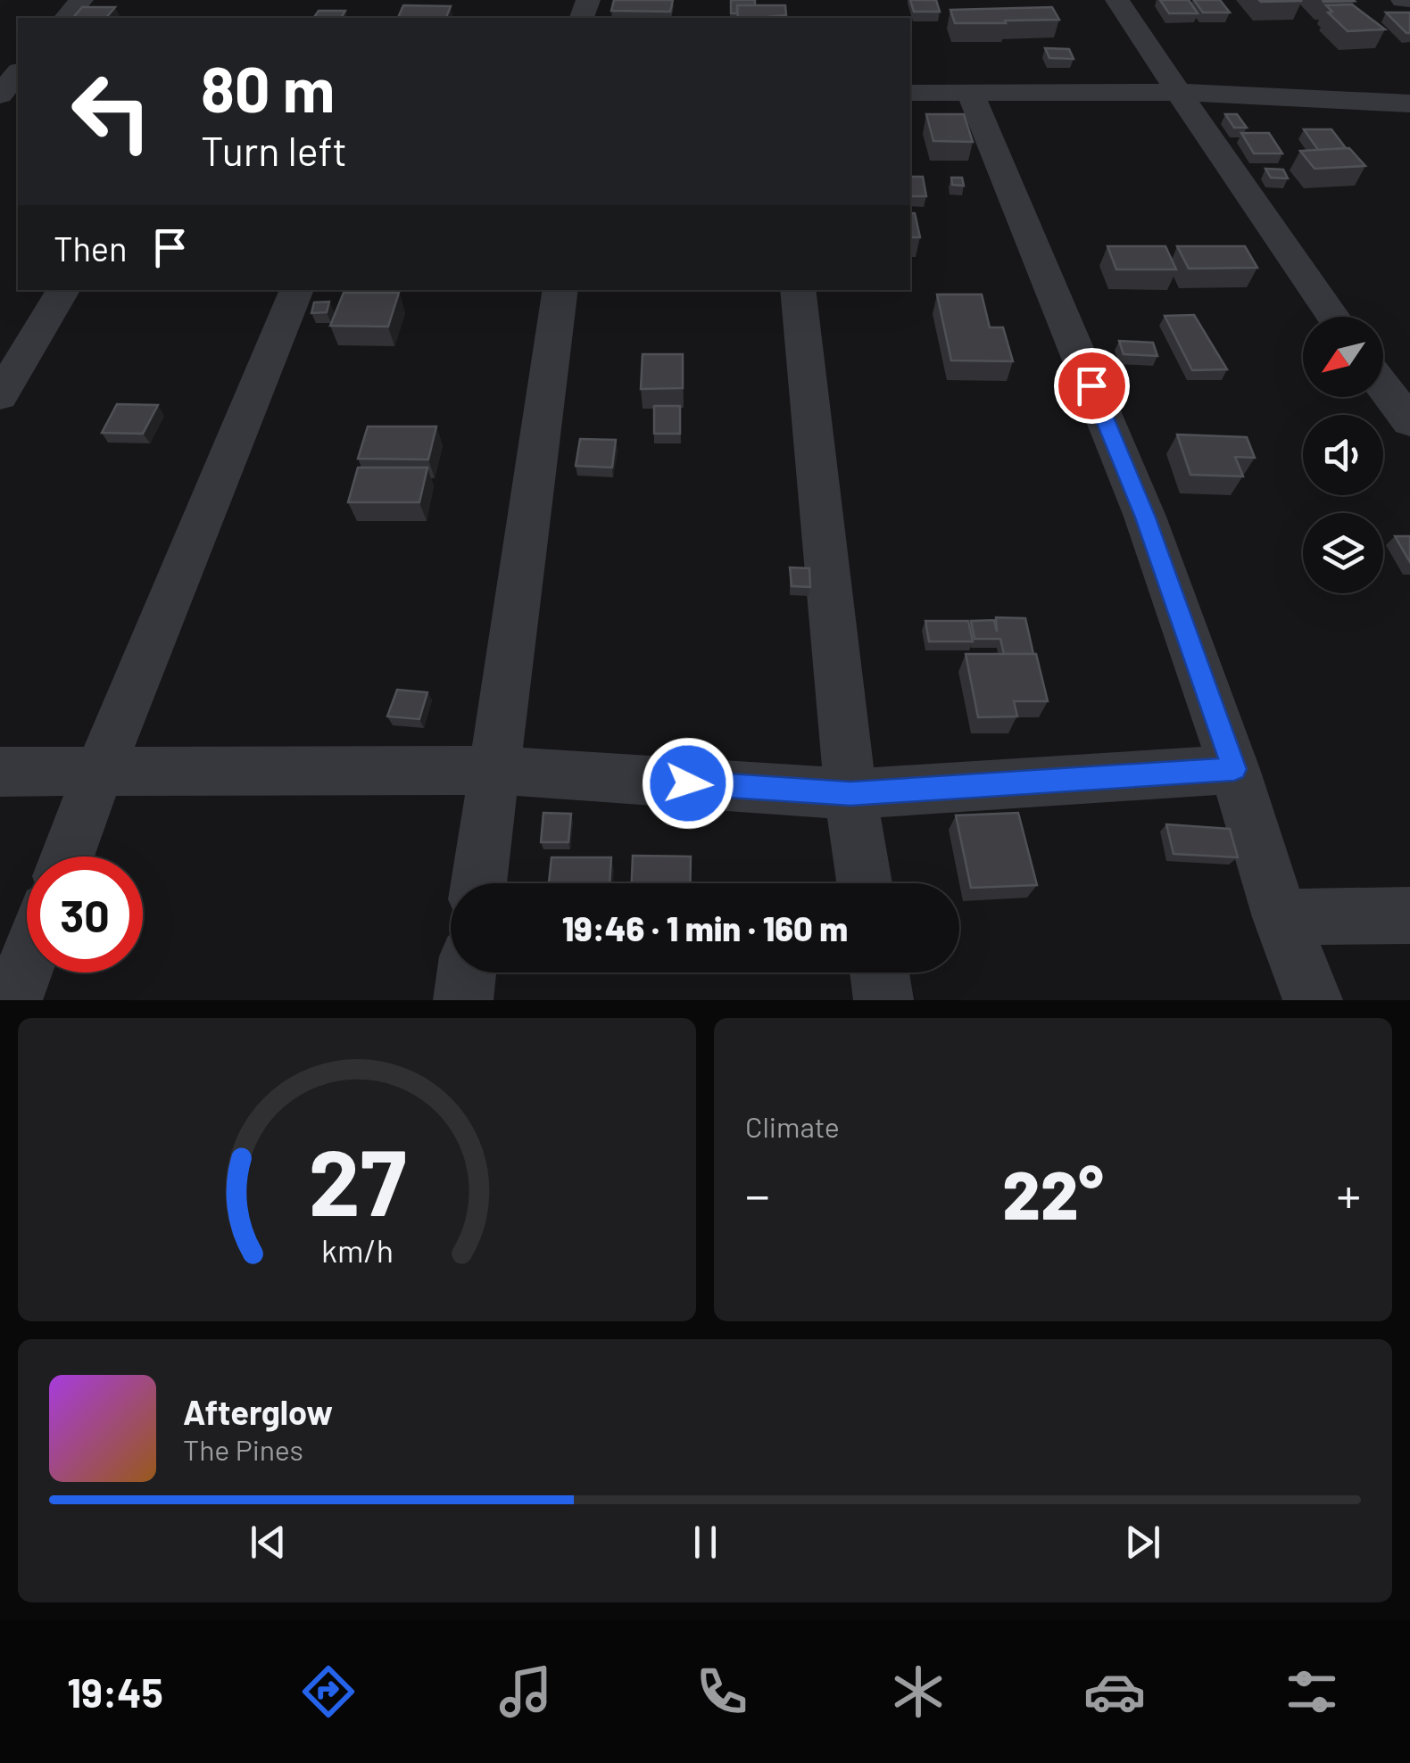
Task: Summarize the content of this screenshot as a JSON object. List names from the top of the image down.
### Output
{
  "north": "bottom left",
  "page": {
    "turn": ["80 m", "Turn left"],
    "then": "Then",
    "limit": "30",
    "trip": "19:46 · 1 min · 160 m",
    "tile": "Climate",
    "heat": ["−", "22°", "+"],
    "song": ["Afterglow", "The Pines"],
    "tabs": "19:45",
    "gauge": ["27", "km/h"]
  }
}
